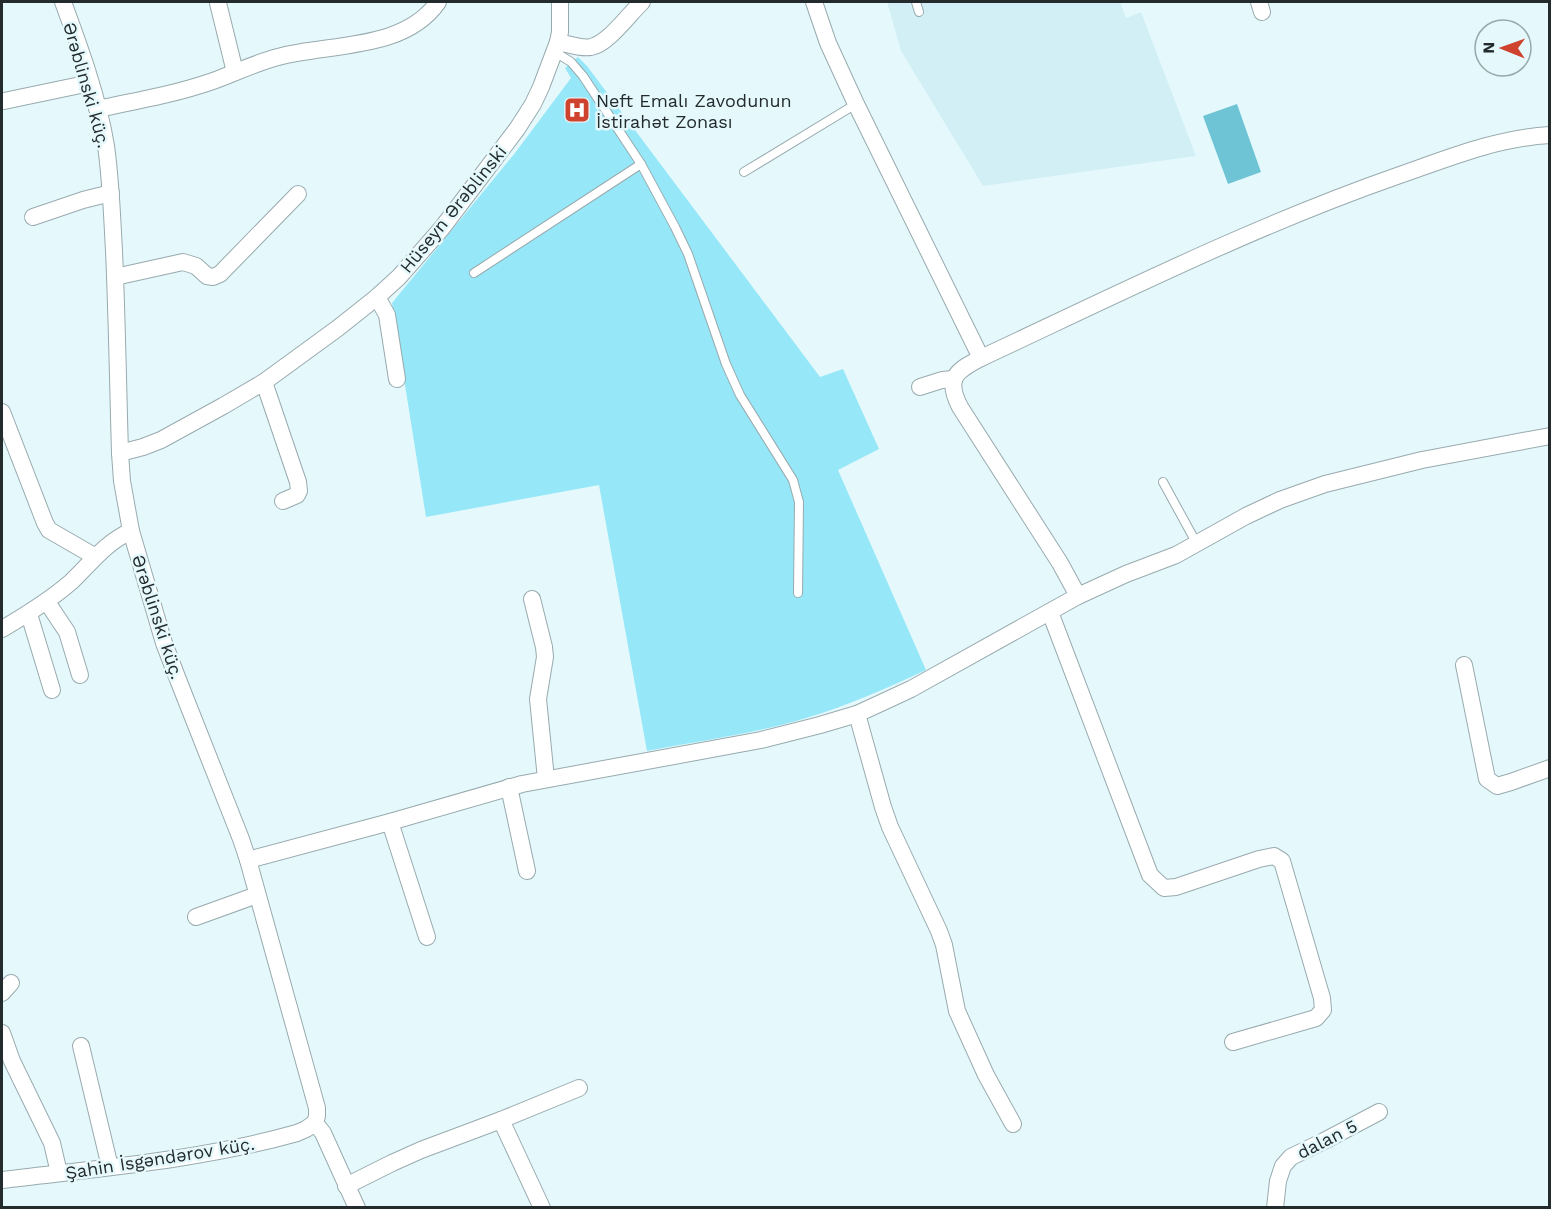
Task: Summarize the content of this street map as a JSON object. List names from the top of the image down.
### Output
{
  "streets": {
    "street": [
      "Ərəblinski küç.",
      "Hüseyn Ərəblinski",
      "dalan 5",
      "Şahin İsgəndərov küç."
    ]
  },
  "crossings": [
    ["Ərəblinski küç.", "Hüseyn Ərəblinski"],
    ["Ərəblinski küç.", "Şahin İsgəndərov küç."]
  ],
  "places": {
    "hospital": ["Neft Emalı Zavodunun İstirahət Zonası"]
  },
  "north": "left"
}
